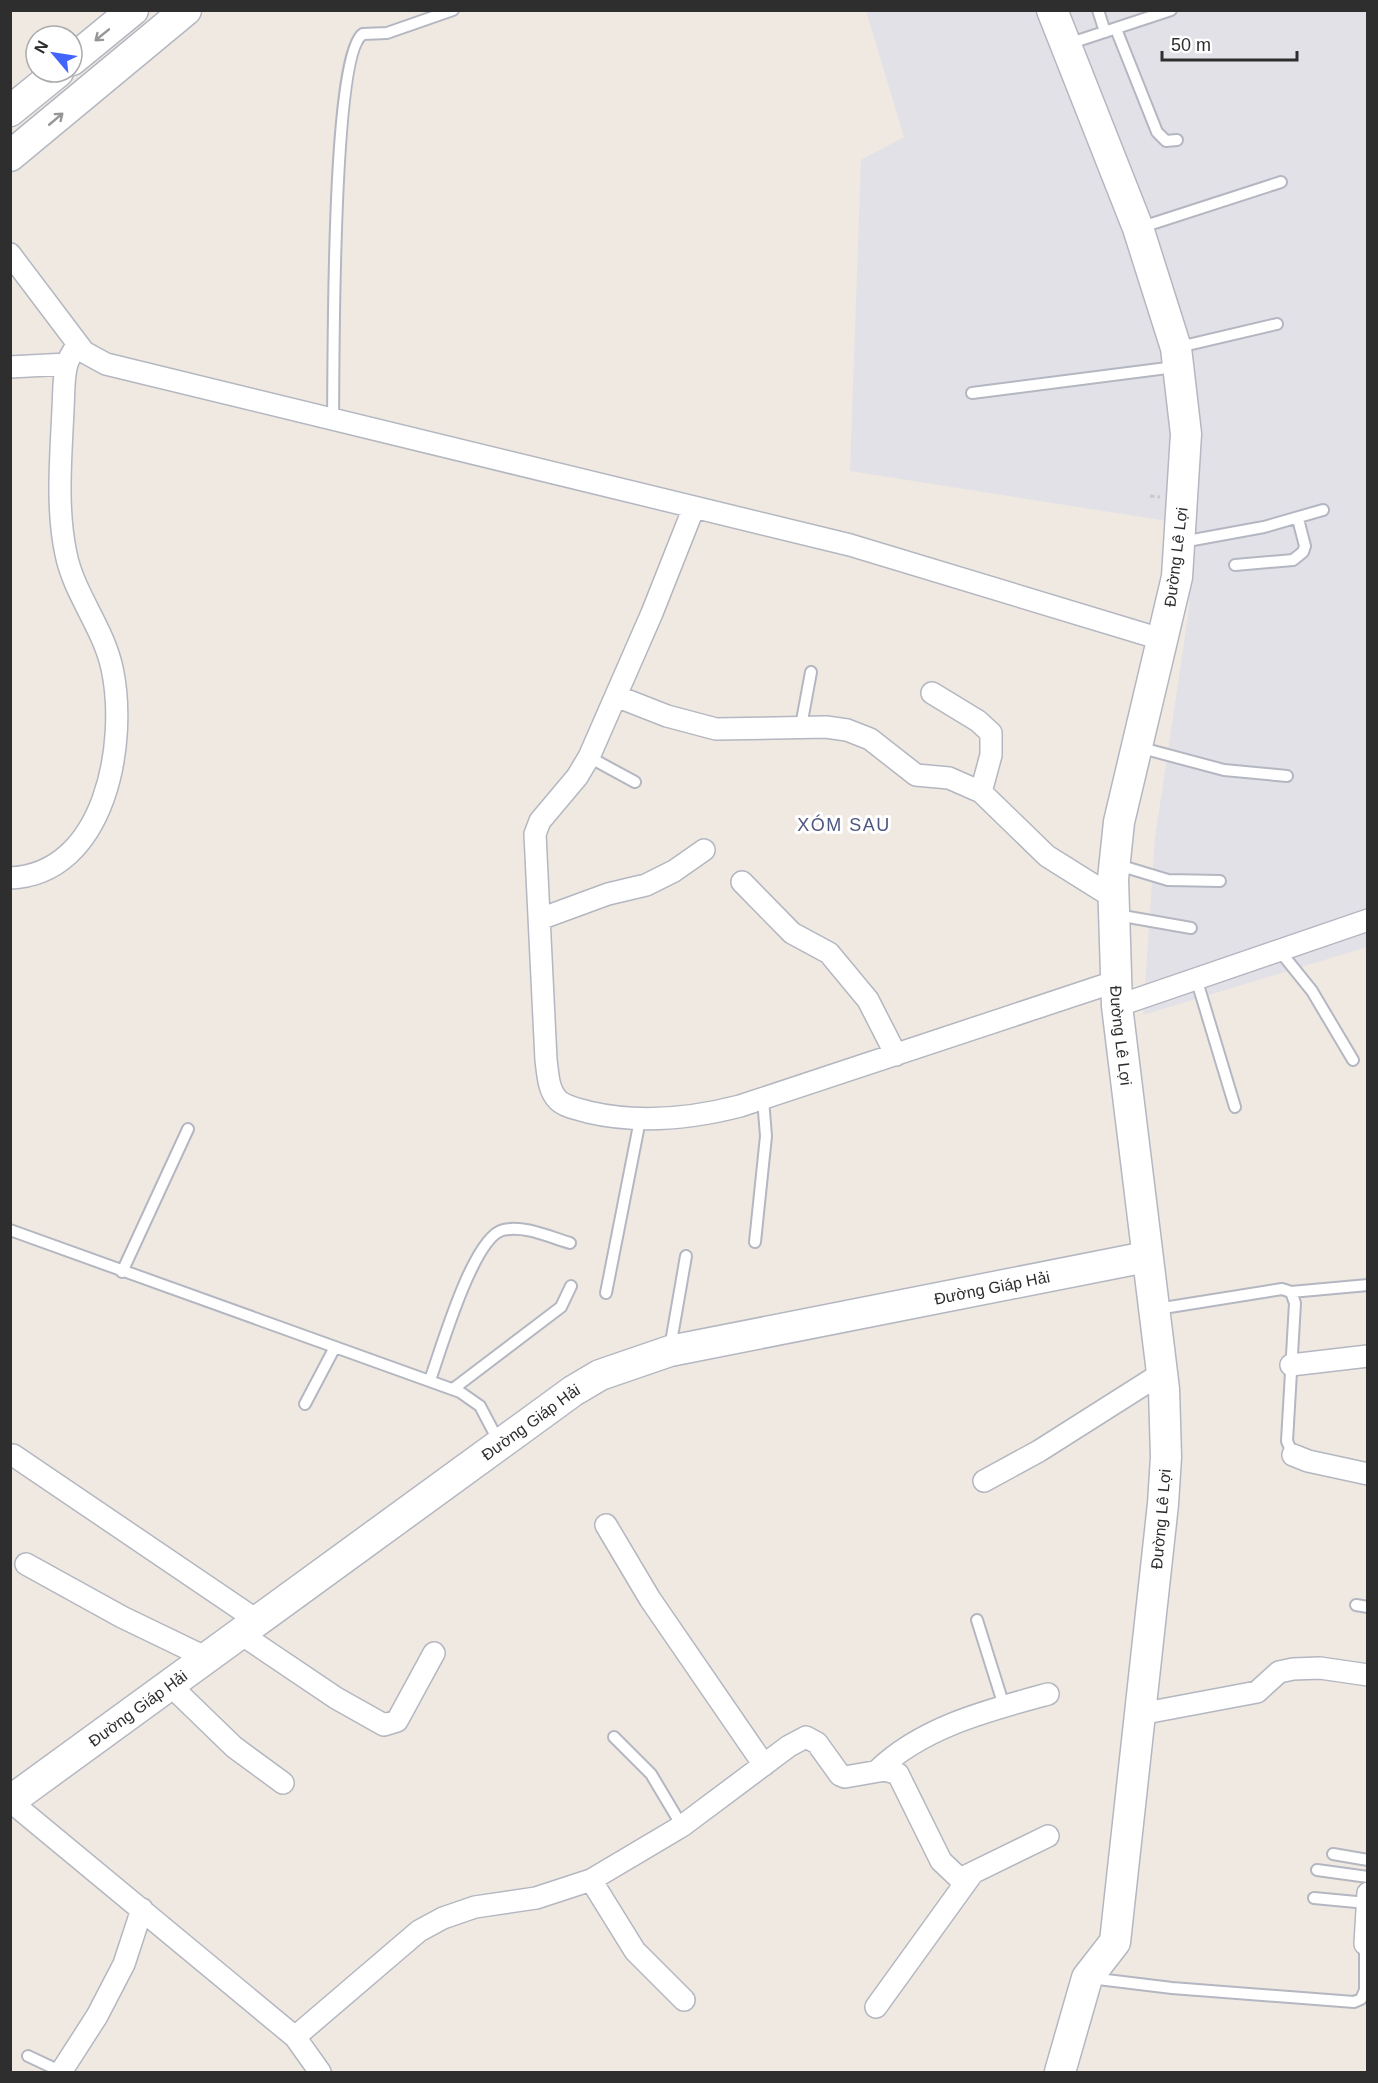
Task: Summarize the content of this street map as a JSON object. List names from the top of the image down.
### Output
{
  "streets": {
    "main road": ["Đường Lê Lợi", "Đường Giáp Hải"]
  },
  "crossings": [
    ["Đường Lê Lợi", "Đường Giáp Hải"]
  ],
  "districts": ["XÓM SAU"],
  "scale_bar": "50 m",
  "north": "top left"
}
